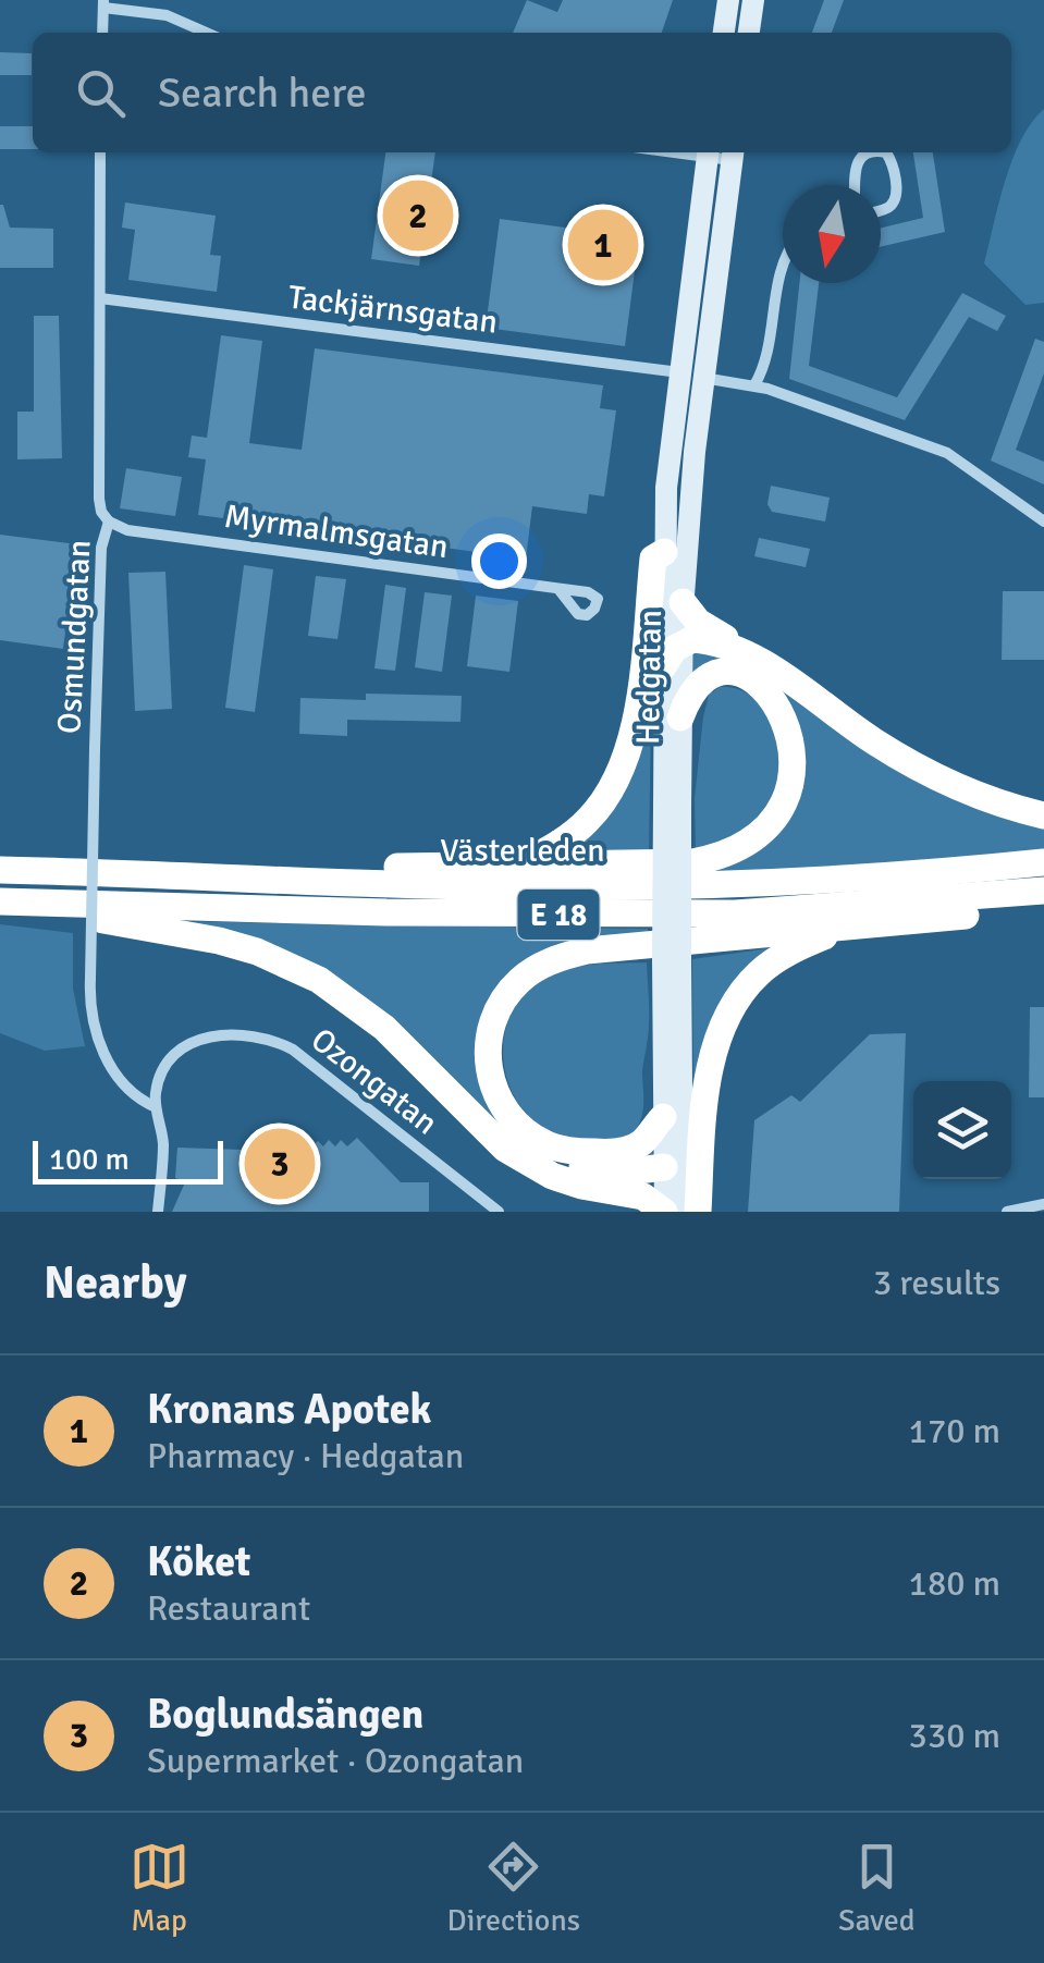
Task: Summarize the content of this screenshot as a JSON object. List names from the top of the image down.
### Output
{
  "streets": {
    "highway": ["Västerleden", "E 18"],
    "main road": ["Hedgatan"],
    "street": [
      "Tackjärnsgatan",
      "Myrmalmsgatan",
      "Osmundgatan",
      "Ozongatan"
    ]
  },
  "crossings": [
    ["Tackjärnsgatan", "Osmundgatan"],
    ["Tackjärnsgatan", "Hedgatan"],
    ["Myrmalmsgatan", "Osmundgatan"],
    ["Osmundgatan", "Ozongatan"],
    ["Hedgatan", "E 18"],
    ["Västerleden", "E 18"]
  ],
  "scale_bar": "100 m",
  "north": "bottom",
  "page": {
    "search": "Search here",
    "pins": ["2", "1", "3"],
    "scale": "100 m",
    "heading": ["Nearby", "3 results"],
    "list": [
      {
        "mark": "1",
        "name": "Kronans Apotek",
        "note": "Pharmacy · Hedgatan",
        "value": "170 m"
      },
      {
        "mark": "2",
        "name": "Köket",
        "note": "Restaurant",
        "value": "180 m"
      },
      {
        "mark": "3",
        "name": "Boglundsängen",
        "note": "Supermarket · Ozongatan",
        "value": "330 m"
      }
    ],
    "nav": ["Map", "Directions", "Saved"]
  }
}
